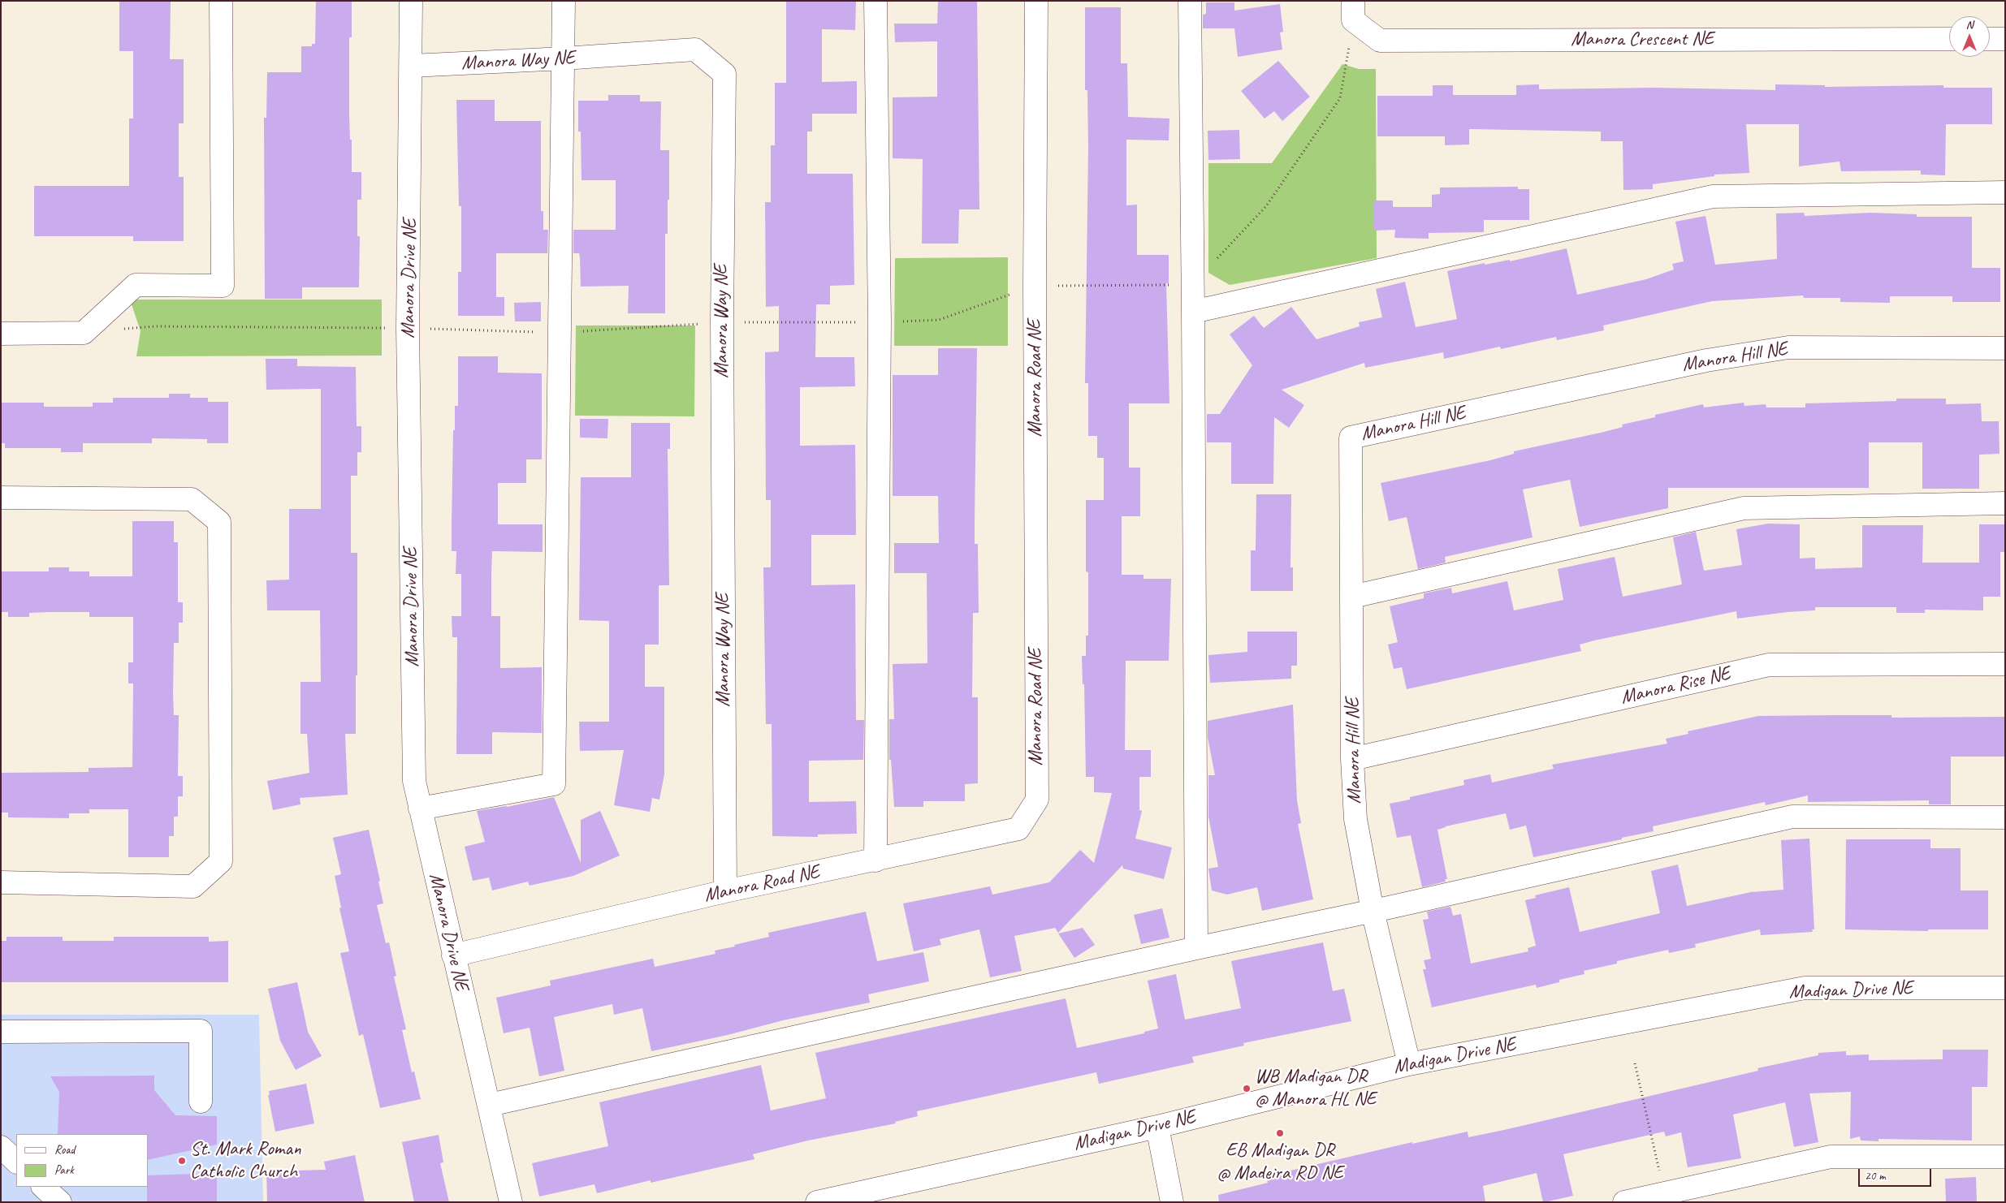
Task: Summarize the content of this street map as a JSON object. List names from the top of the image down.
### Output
{
  "streets": {
    "street": [
      "Manora Crescent NE",
      "Manora Way NE",
      "Manora Drive NE",
      "Manora Hill NE",
      "Manora Road NE",
      "Manora Rise NE",
      "Madigan Drive NE"
    ]
  },
  "crossings": [
    ["Manora Way NE", "Manora Drive NE"],
    ["Manora Way NE", "Manora Road NE"],
    ["Manora Drive NE", "Manora Road NE"],
    ["Manora Hill NE", "Manora Rise NE"],
    ["Manora Hill NE", "Madigan Drive NE"]
  ],
  "places": ["WB Madigan DR @ Manora HL NE", "EB Madigan DR @ Madeira RD NE", "St. Mark Roman Catholic Church"],
  "legend": ["Road", "Park"],
  "scale_bar": "20 m",
  "north": "top"
}
